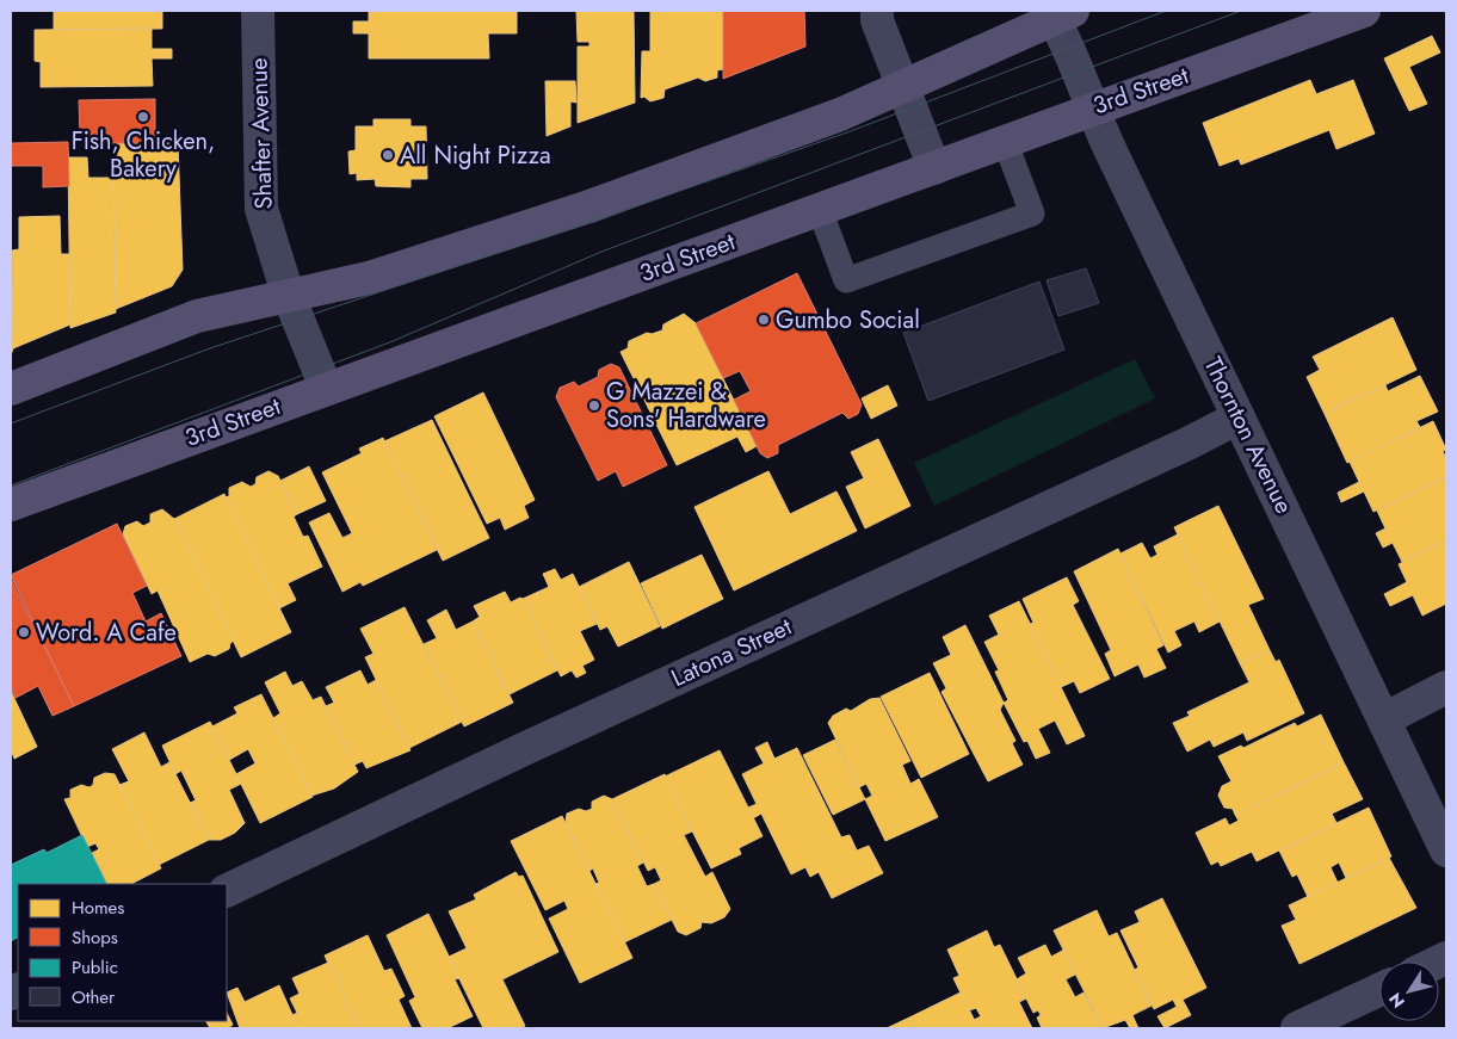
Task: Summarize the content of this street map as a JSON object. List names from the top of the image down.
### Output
{
  "streets": {
    "main road": ["3rd Street"],
    "street": ["Shafter Avenue", "Thornton Avenue", "Latona Street"]
  },
  "crossings": [
    ["3rd Street", "Shafter Avenue"],
    ["3rd Street", "Thornton Avenue"],
    ["Thornton Avenue", "Latona Street"]
  ],
  "places": [
    "Fish, Chicken, Bakery",
    "All Night Pizza",
    "Gumbo Social",
    "G Mazzei & Sons' Hardware",
    "Word. A Cafe"
  ],
  "legend": [
    "Homes",
    "Shops",
    "Public",
    "Other"
  ],
  "north": "bottom left"
}
